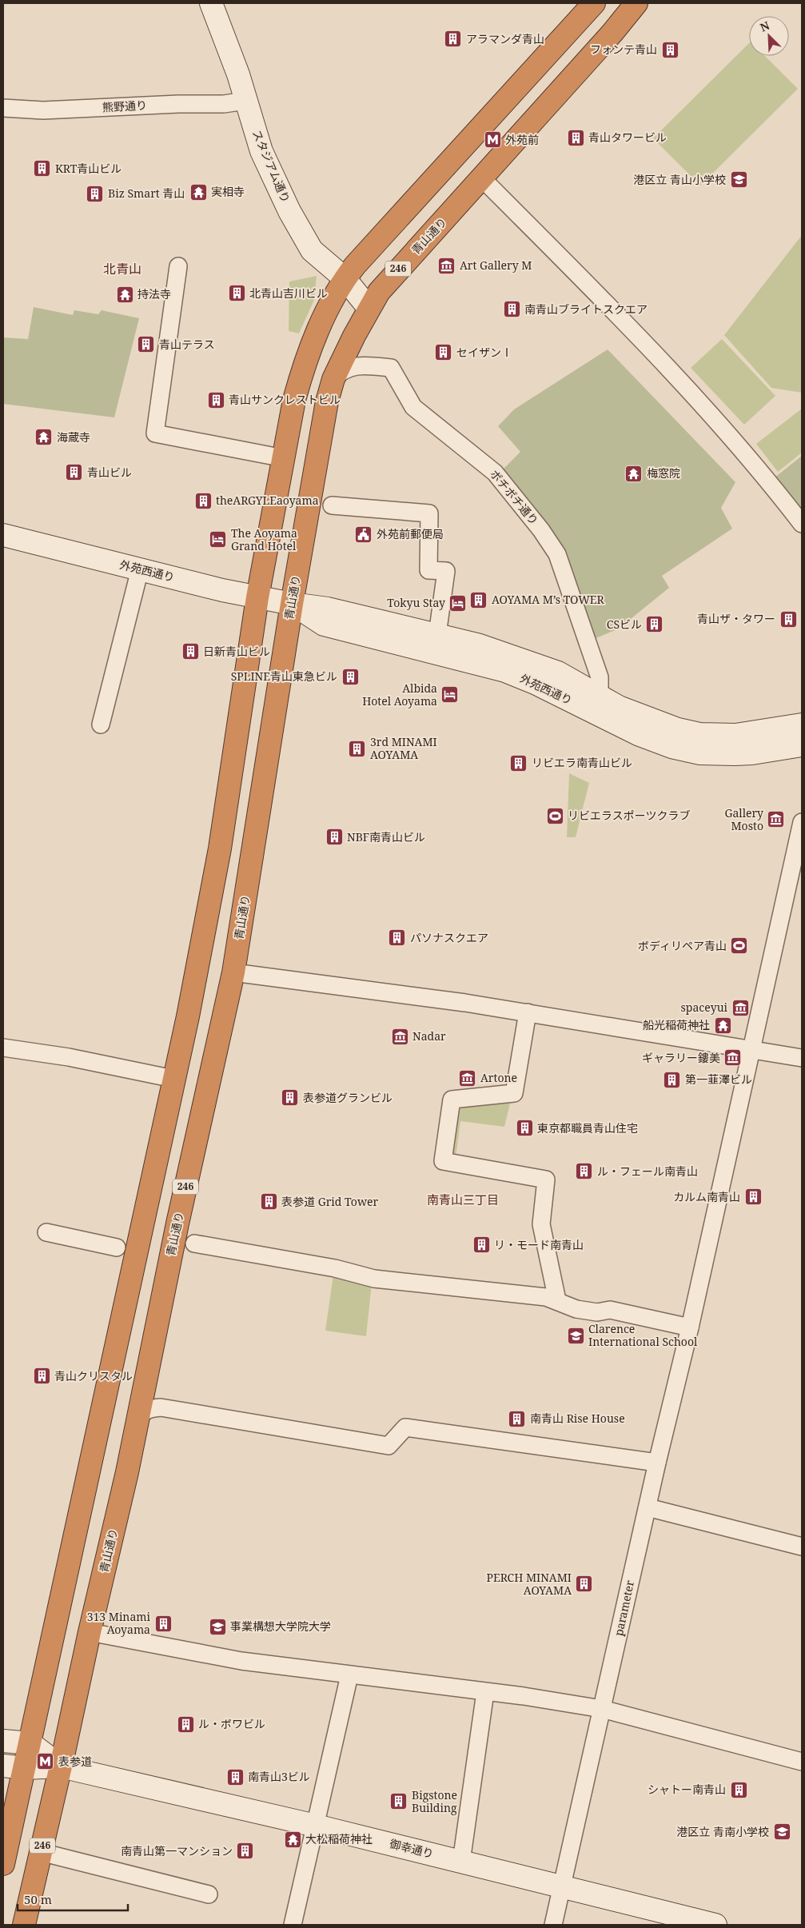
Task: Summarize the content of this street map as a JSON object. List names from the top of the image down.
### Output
{
  "streets": {
    "highway": ["青山通り", "246"],
    "main road": ["スタジアム通り", "外苑西通り", "御幸通り"],
    "street": ["熊野通り", "ボチボチ通り", "parameter"]
  },
  "crossings": [
    ["熊野通り", "スタジアム通り"],
    ["スタジアム通り", "青山通り"],
    ["青山通り", "ボチボチ通り"],
    ["青山通り", "外苑西通り"],
    ["青山通り", "御幸通り"],
    ["ボチボチ通り", "外苑西通り"],
    ["parameter", "御幸通り"]
  ],
  "districts": ["北青山", "南青山三丁目"],
  "places": {
    "building": [
      "アラマンダ青山",
      "フォンテ青山",
      "青山タワービル",
      "KRT青山ビル",
      "Biz Smart 青山",
      "北青山吉川ビル",
      "南青山ブライトスクエア",
      "青山テラス",
      "セイザンⅠ",
      "青山サンクレストビル",
      "青山ビル",
      "theARGYLEaoyama",
      "AOYAMA M’s TOWER",
      "青山ザ・タワー",
      "CSビル",
      "日新青山ビル",
      "SPLINE青山東急ビル",
      "3rd MINAMI AOYAMA",
      "リビエラ南青山ビル",
      "NBF南青山ビル",
      "パソナスクエア",
      "第一韮澤ビル",
      "表参道グランビル",
      "東京都職員青山住宅",
      "ル・フェール南青山",
      "カルム南青山",
      "表参道 Grid Tower",
      "リ・モード南青山",
      "青山クリスタル",
      "南青山 Rise House",
      "PERCH MINAMI AOYAMA",
      "313 Minami Aoyama",
      "ル・ボワビル",
      "南青山3ビル",
      "シャトー南青山",
      "Bigstone Building",
      "南青山第一マンション"
    ],
    "metro station": ["外苑前", "表参道"],
    "school or university": [
      "港区立 青山小学校",
      "Clarence International School",
      "事業構想大学院大学",
      "港区立 青南小学校"
    ],
    "temple": [
      "実相寺",
      "持法寺",
      "海蔵寺",
      "梅窓院",
      "船光稲荷神社",
      "大松稲荷神社"
    ],
    "museum": [
      "Art Gallery M",
      "Gallery Mosto",
      "spaceyui",
      "Nadar",
      "ギャラリー鏤美",
      "Artone"
    ],
    "public building": ["外苑前郵便局"],
    "hotel": ["The Aoyama Grand Hotel", "Tokyu Stay", "Albida Hotel Aoyama"],
    "sports": ["リビエラスポーツクラブ", "ボディリペア青山"]
  },
  "scale_bar": "50 m",
  "north": "top left"
}
